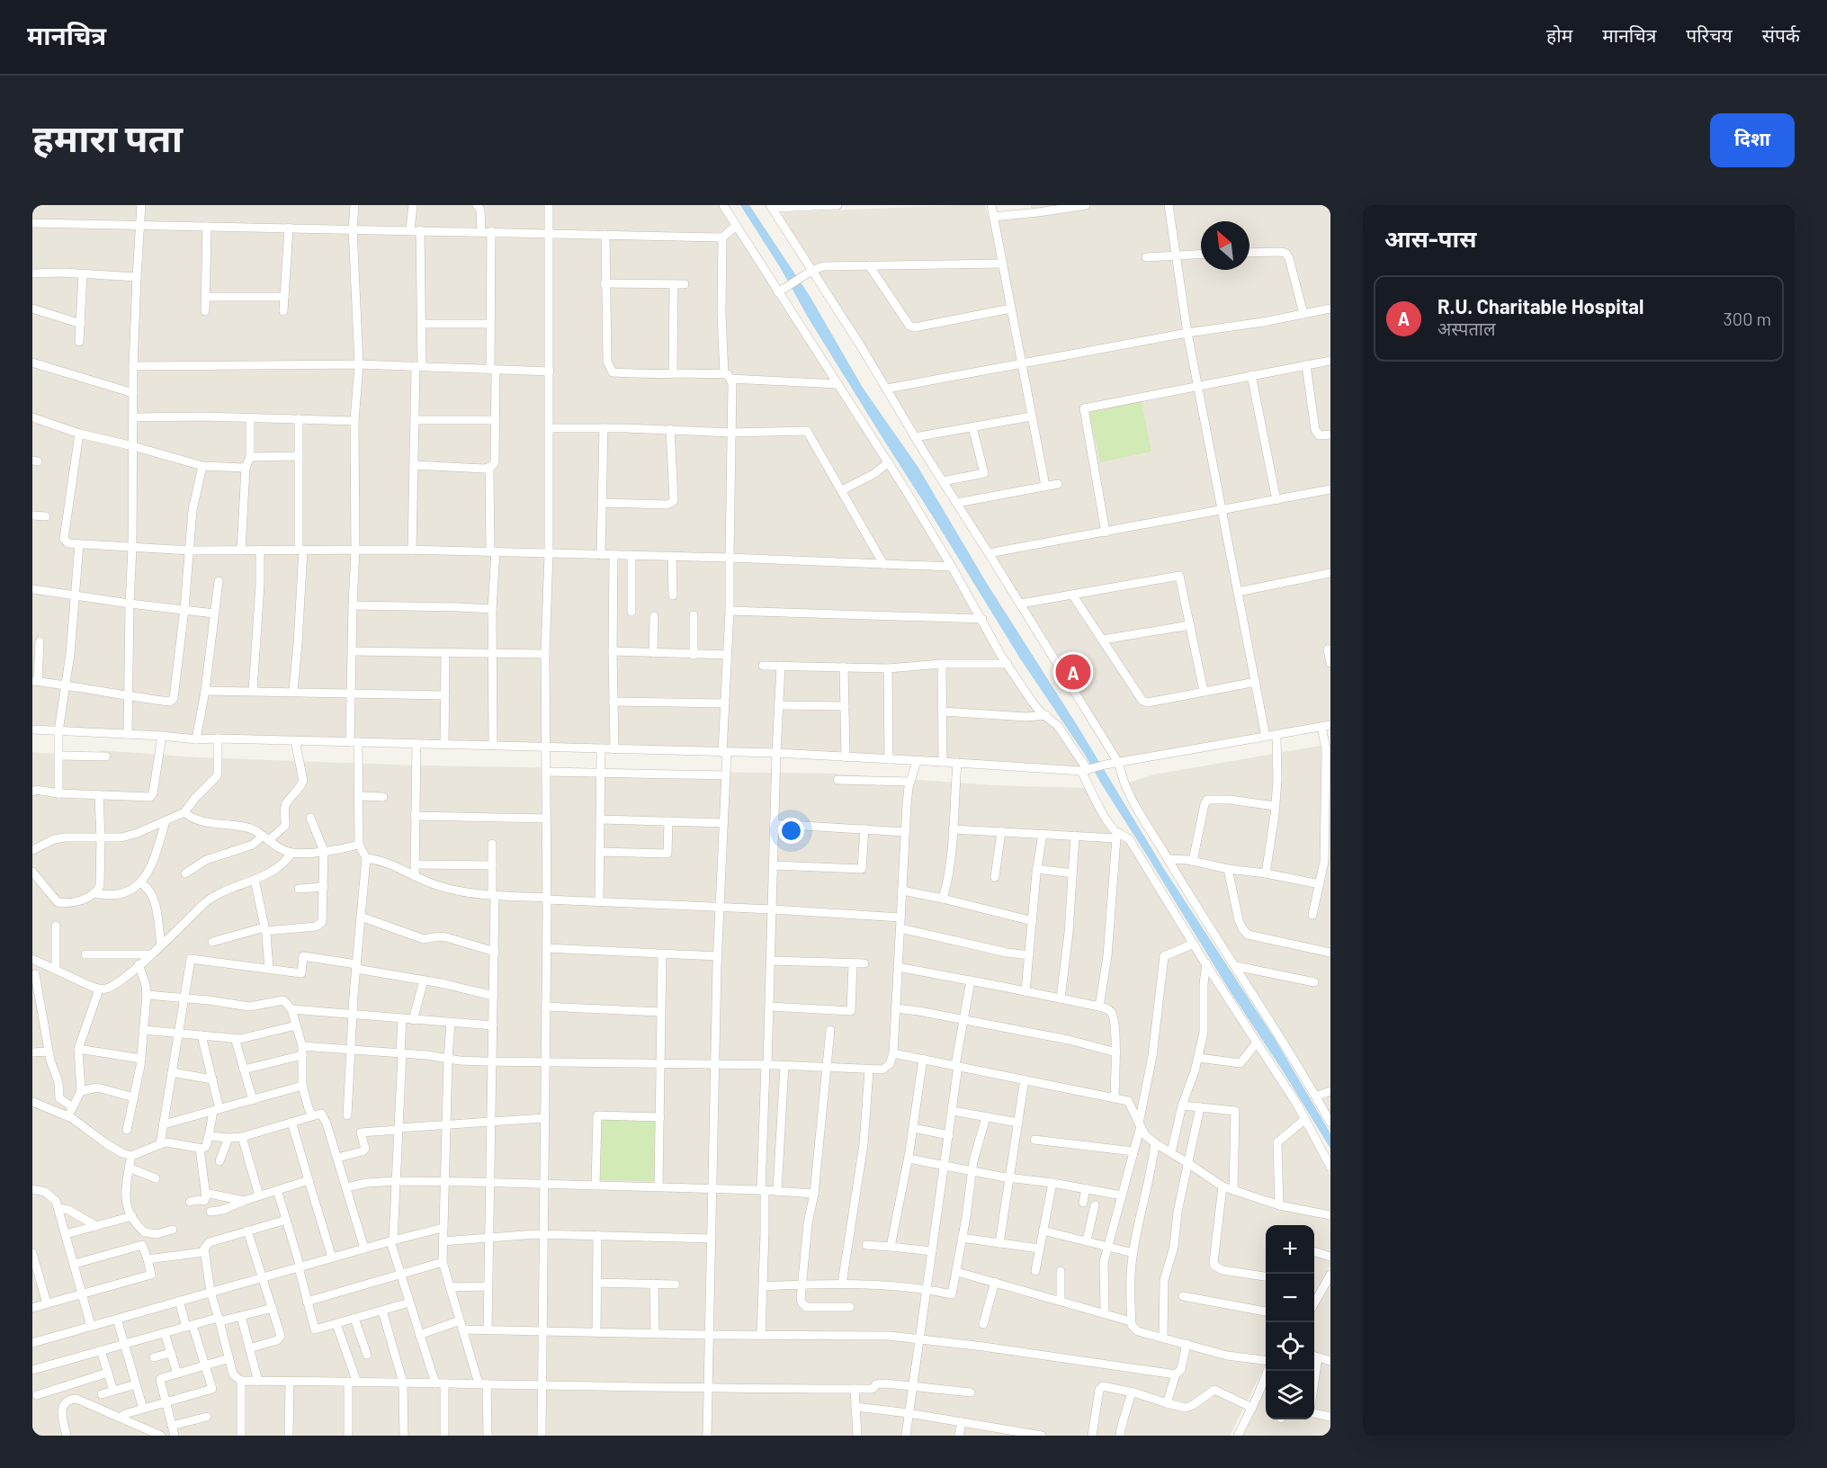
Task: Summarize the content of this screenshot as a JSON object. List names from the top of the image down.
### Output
{
  "north": "top left",
  "page": {
    "header": "मानचित्र",
    "nav": [
      "होम",
      "मानचित्र",
      "परिचय",
      "संपर्क"
    ],
    "buttons": "दिशा",
    "title": "हमारा पता",
    "heading": "आस-पास",
    "list": [
      {
        "mark": "A",
        "name": "R.U. Charitable Hospital",
        "note": "अस्पताल",
        "value": "300 m"
      }
    ],
    "pins": "A",
    "map_buttons": ["+", "−"]
  }
}
